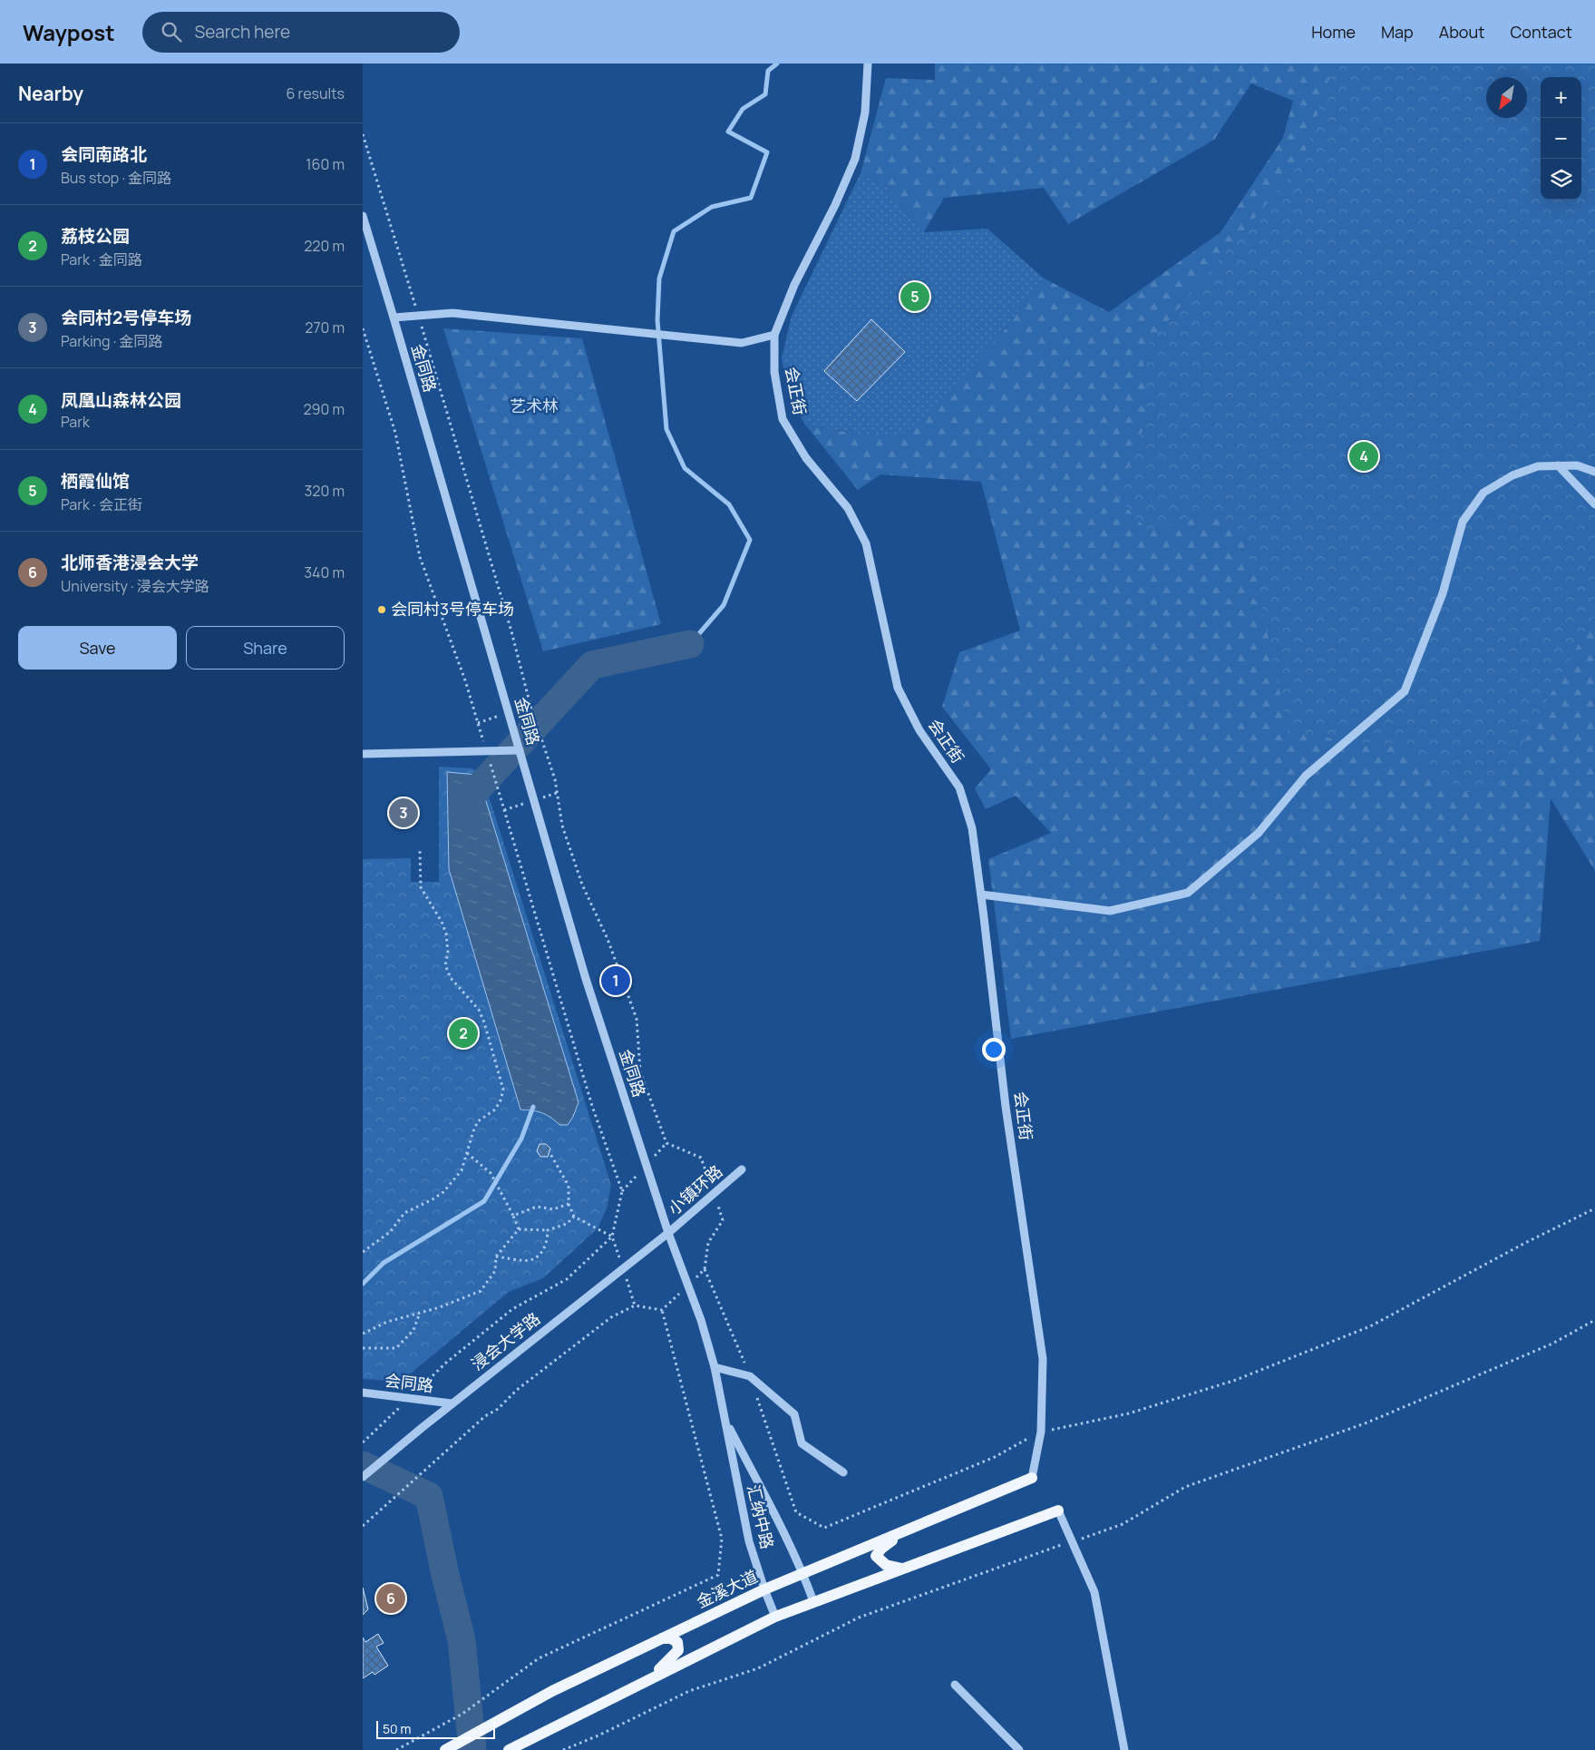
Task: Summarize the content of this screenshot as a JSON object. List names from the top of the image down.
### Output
{
  "streets": {
    "main road": ["金溪大道"],
    "street": [
      "金同路",
      "会正街",
      "小镇环路",
      "浸会大学路",
      "会同路",
      "汇纳中路"
    ]
  },
  "crossings": [
    ["金同路", "小镇环路"],
    ["金同路", "浸会大学路"],
    ["金同路", "汇纳中路"],
    ["会正街", "金溪大道"],
    ["小镇环路", "浸会大学路"],
    ["小镇环路", "汇纳中路"],
    ["浸会大学路", "会同路"],
    ["浸会大学路", "汇纳中路"],
    ["汇纳中路", "金溪大道"]
  ],
  "parks": ["艺术林"],
  "places": ["会同村3号停车场"],
  "scale_bar": "50 m",
  "north": "bottom left",
  "page": {
    "header": "Waypost",
    "search": "Search here",
    "nav": [
      "Home",
      "Map",
      "About",
      "Contact"
    ],
    "heading": ["Nearby", "6 results"],
    "map_buttons": ["+", "−"],
    "list": [
      {
        "mark": "1",
        "name": "会同南路北",
        "note": "Bus stop · 金同路",
        "value": "160 m"
      },
      {
        "mark": "2",
        "name": "荔枝公园",
        "note": "Park · 金同路",
        "value": "220 m"
      },
      {
        "mark": "3",
        "name": "会同村2号停车场",
        "note": "Parking · 金同路",
        "value": "270 m"
      },
      {
        "mark": "4",
        "name": "凤凰山森林公园",
        "note": "Park",
        "value": "290 m"
      },
      {
        "mark": "5",
        "name": "栖霞仙馆",
        "note": "Park · 会正街",
        "value": "320 m"
      },
      {
        "mark": "6",
        "name": "北师香港浸会大学",
        "note": "University · 浸会大学路",
        "value": "340 m"
      }
    ],
    "pins": [
      "5",
      "4",
      "3",
      "1",
      "2",
      "6"
    ],
    "buttons": ["Save", "Share"],
    "scale": "50 m"
  }
}
